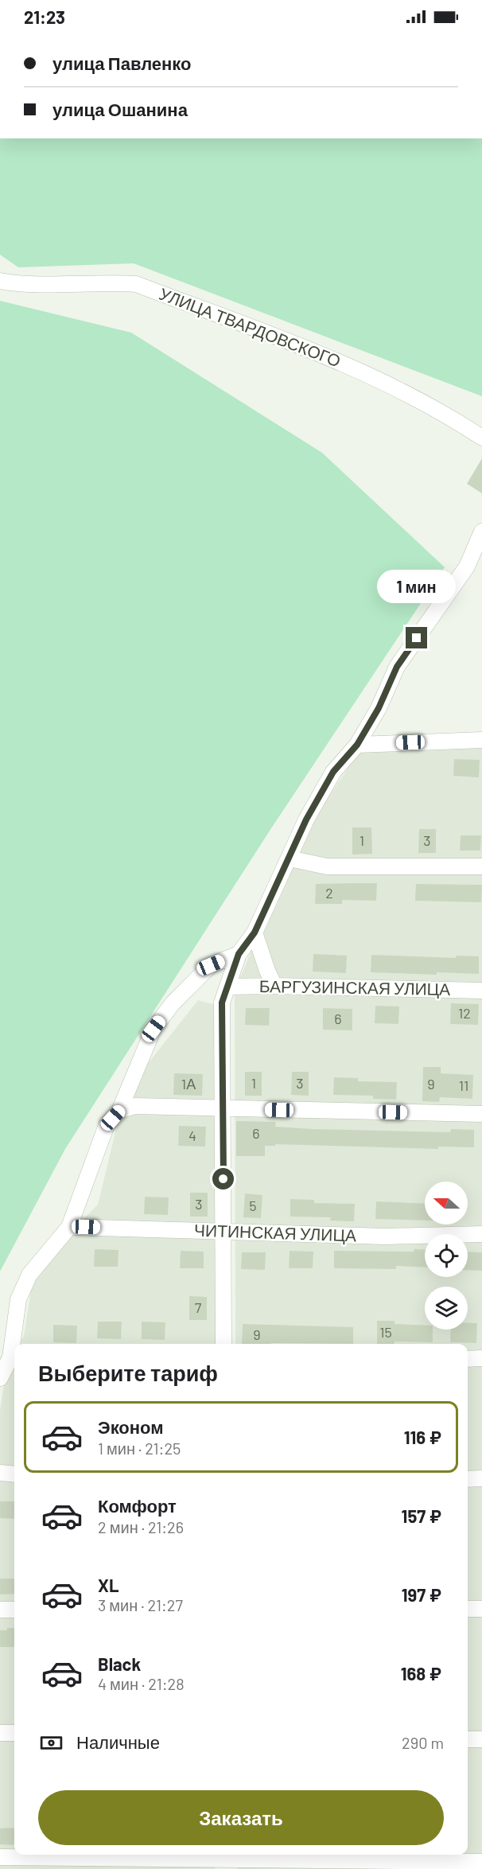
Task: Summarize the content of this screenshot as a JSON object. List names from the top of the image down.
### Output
{
  "streets": {
    "street": ["УЛИЦА ТВАРДОВСКОГО", "БАРГУЗИНСКАЯ УЛИЦА", "ЧИТИНСКАЯ УЛИЦА"]
  },
  "house_numbers": [
    "1",
    "3",
    "2",
    "12",
    "6",
    "1",
    "3",
    "1А",
    "9",
    "11",
    "6",
    "4",
    "3",
    "5",
    "7",
    "15",
    "9"
  ],
  "north": "left",
  "page": {
    "status": "21:23",
    "banner": ["улица Павленко", "улица Ошанина"],
    "bubble": "1 мин",
    "heading": "Выберите тариф",
    "list": [
      {
        "name": "Эконом",
        "note": "1 мин · 21:25",
        "value": "116 ₽"
      },
      {
        "name": "Комфорт",
        "note": "2 мин · 21:26",
        "value": "157 ₽"
      },
      {
        "name": "XL",
        "note": "3 мин · 21:27",
        "value": "197 ₽"
      },
      {
        "name": "Black",
        "note": "4 мин · 21:28",
        "value": "168 ₽"
      }
    ],
    "pay": ["Наличные", "290 m"],
    "buttons": "Заказать"
  }
}
